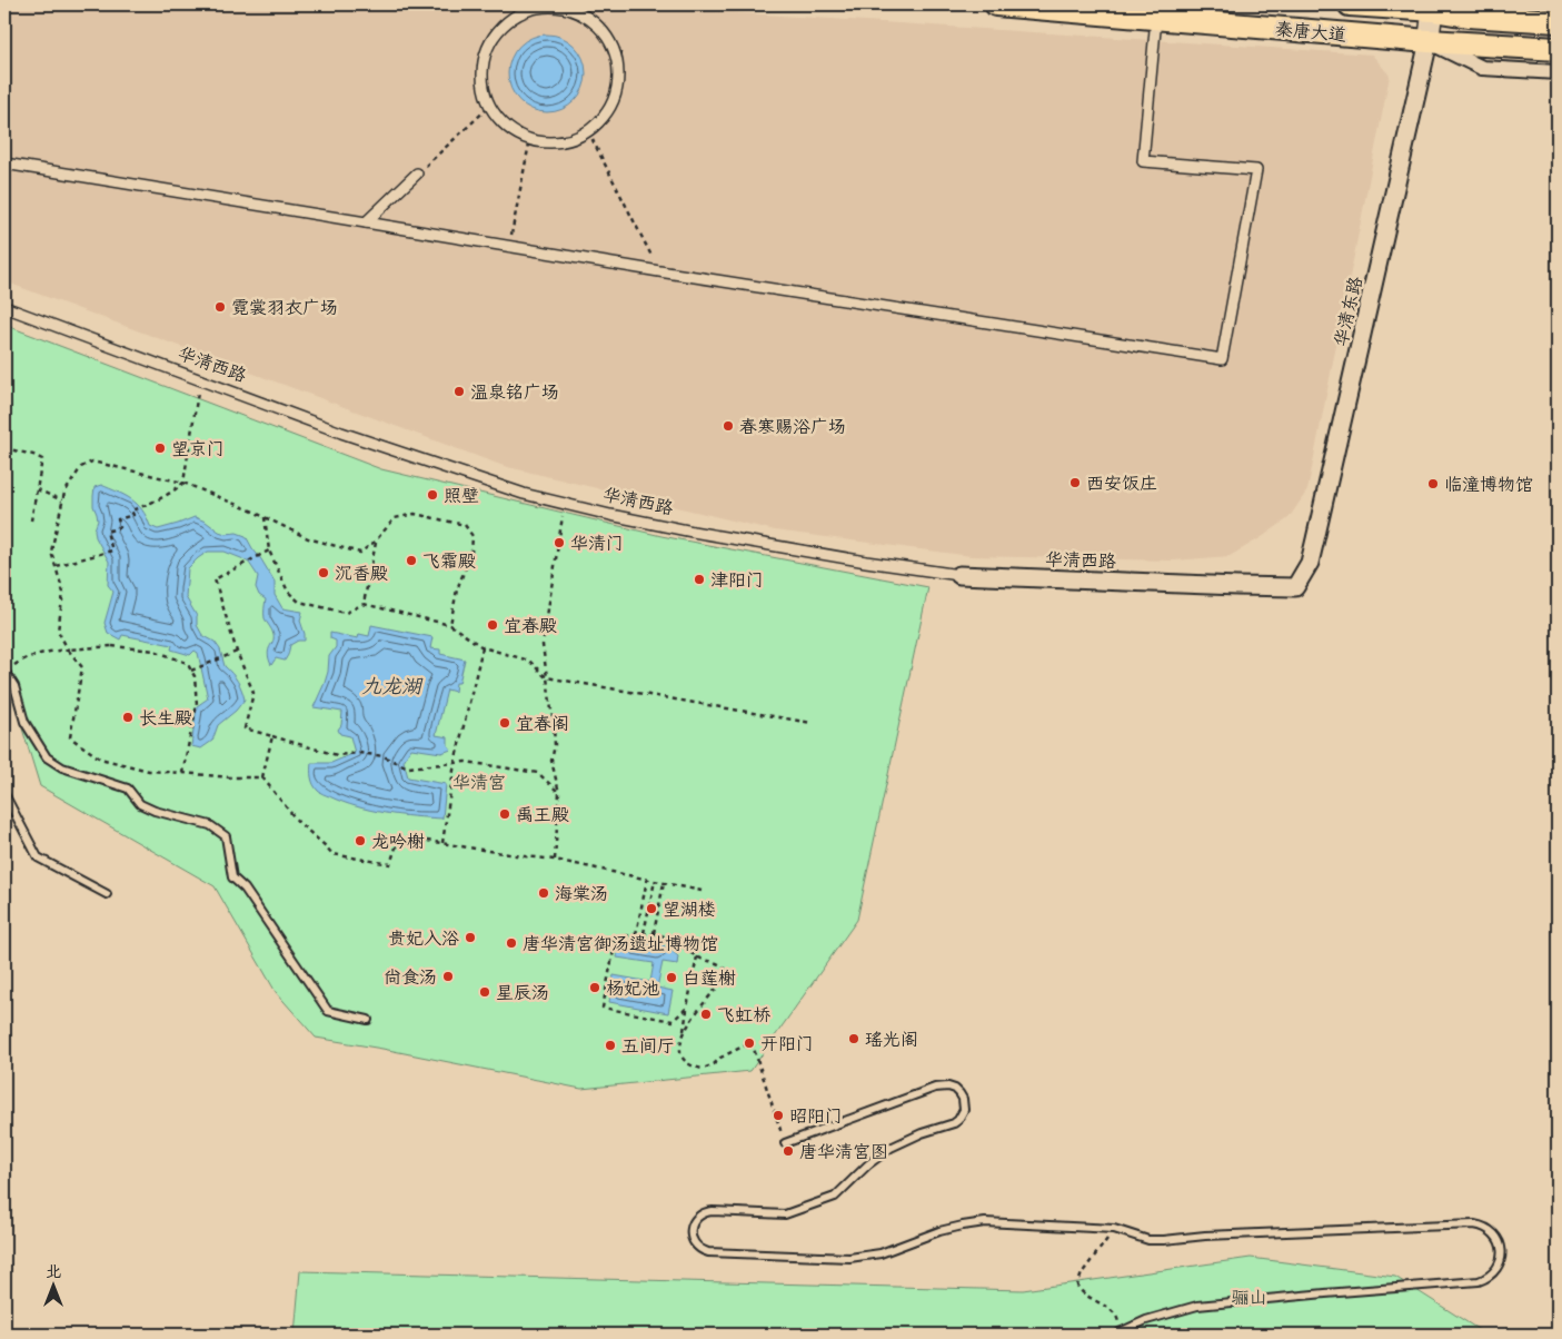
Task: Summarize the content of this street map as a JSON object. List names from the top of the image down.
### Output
{
  "streets": {
    "main road": ["秦唐大道"],
    "street": ["华清东路", "华清西路"]
  },
  "crossings": [
    ["秦唐大道", "华清东路"],
    ["华清东路", "华清西路"]
  ],
  "water": ["九龙湖"],
  "parks": ["华清宫", "骊山"],
  "places": [
    "霓裳羽衣广场",
    "温泉铭广场",
    "春寒赐浴广场",
    "望京门",
    "西安饭庄",
    "临潼博物馆",
    "照壁",
    "华清门",
    "飞霜殿",
    "沉香殿",
    "津阳门",
    "宜春殿",
    "长生殿",
    "宜春阁",
    "禹王殿",
    "龙吟榭",
    "海棠汤",
    "望湖楼",
    "贵妃入浴",
    "唐华清宫御汤遗址博物馆",
    "尚食汤",
    "白莲榭",
    "杨妃池",
    "星辰汤",
    "飞虹桥",
    "瑶光阁",
    "开阳门",
    "五间厅",
    "昭阳门",
    "唐华清宫图"
  ],
  "north": "top"
}
